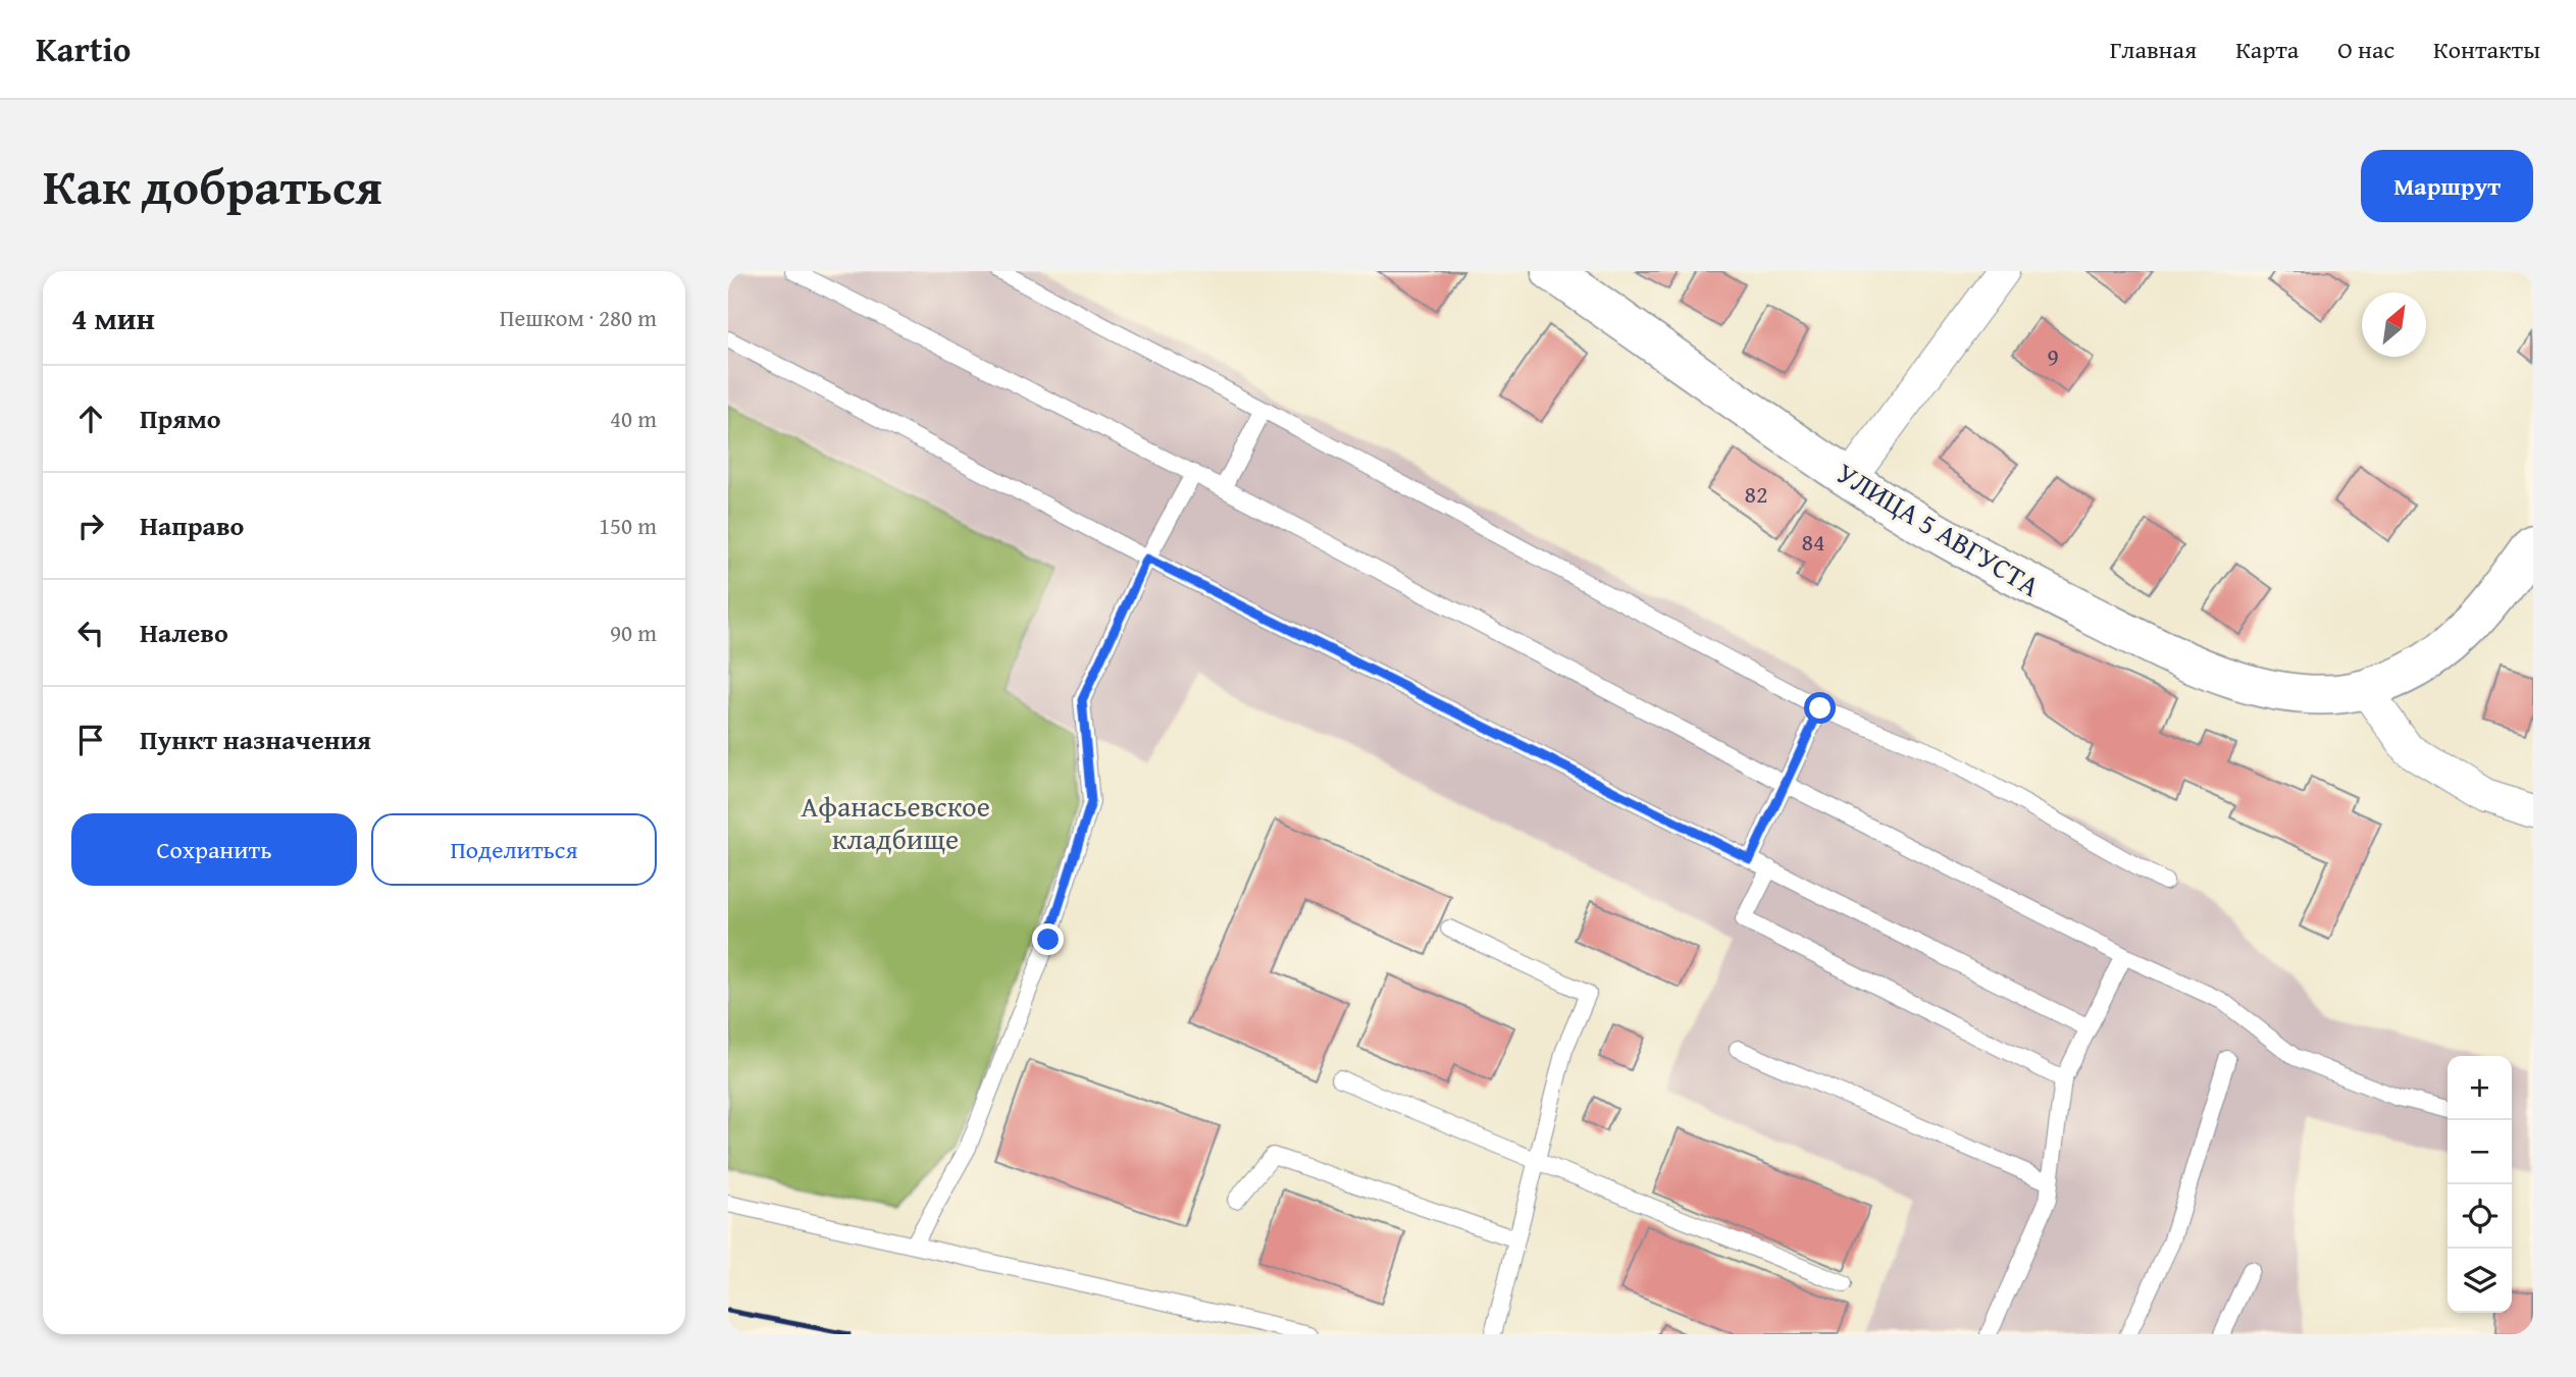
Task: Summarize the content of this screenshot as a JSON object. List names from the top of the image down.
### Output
{
  "streets": {
    "main road": ["УЛИЦА 5 АВГУСТА"]
  },
  "parks": ["Афанасьевское кладбище"],
  "house_numbers": ["9", "82", "84"],
  "north": "top right",
  "page": {
    "header": "Kartio",
    "nav": [
      "Главная",
      "Карта",
      "О нас",
      "Контакты"
    ],
    "title": "Как добраться",
    "buttons": [
      "Маршрут",
      ["Сохранить", "Поделиться"]
    ],
    "heading": ["4 мин", "Пешком · 280 m"],
    "list": [
      ["Прямо", "40 m"],
      ["Направо", "150 m"],
      ["Налево", "90 m"],
      "Пункт назначения"
    ],
    "map_buttons": ["+", "−"]
  }
}
